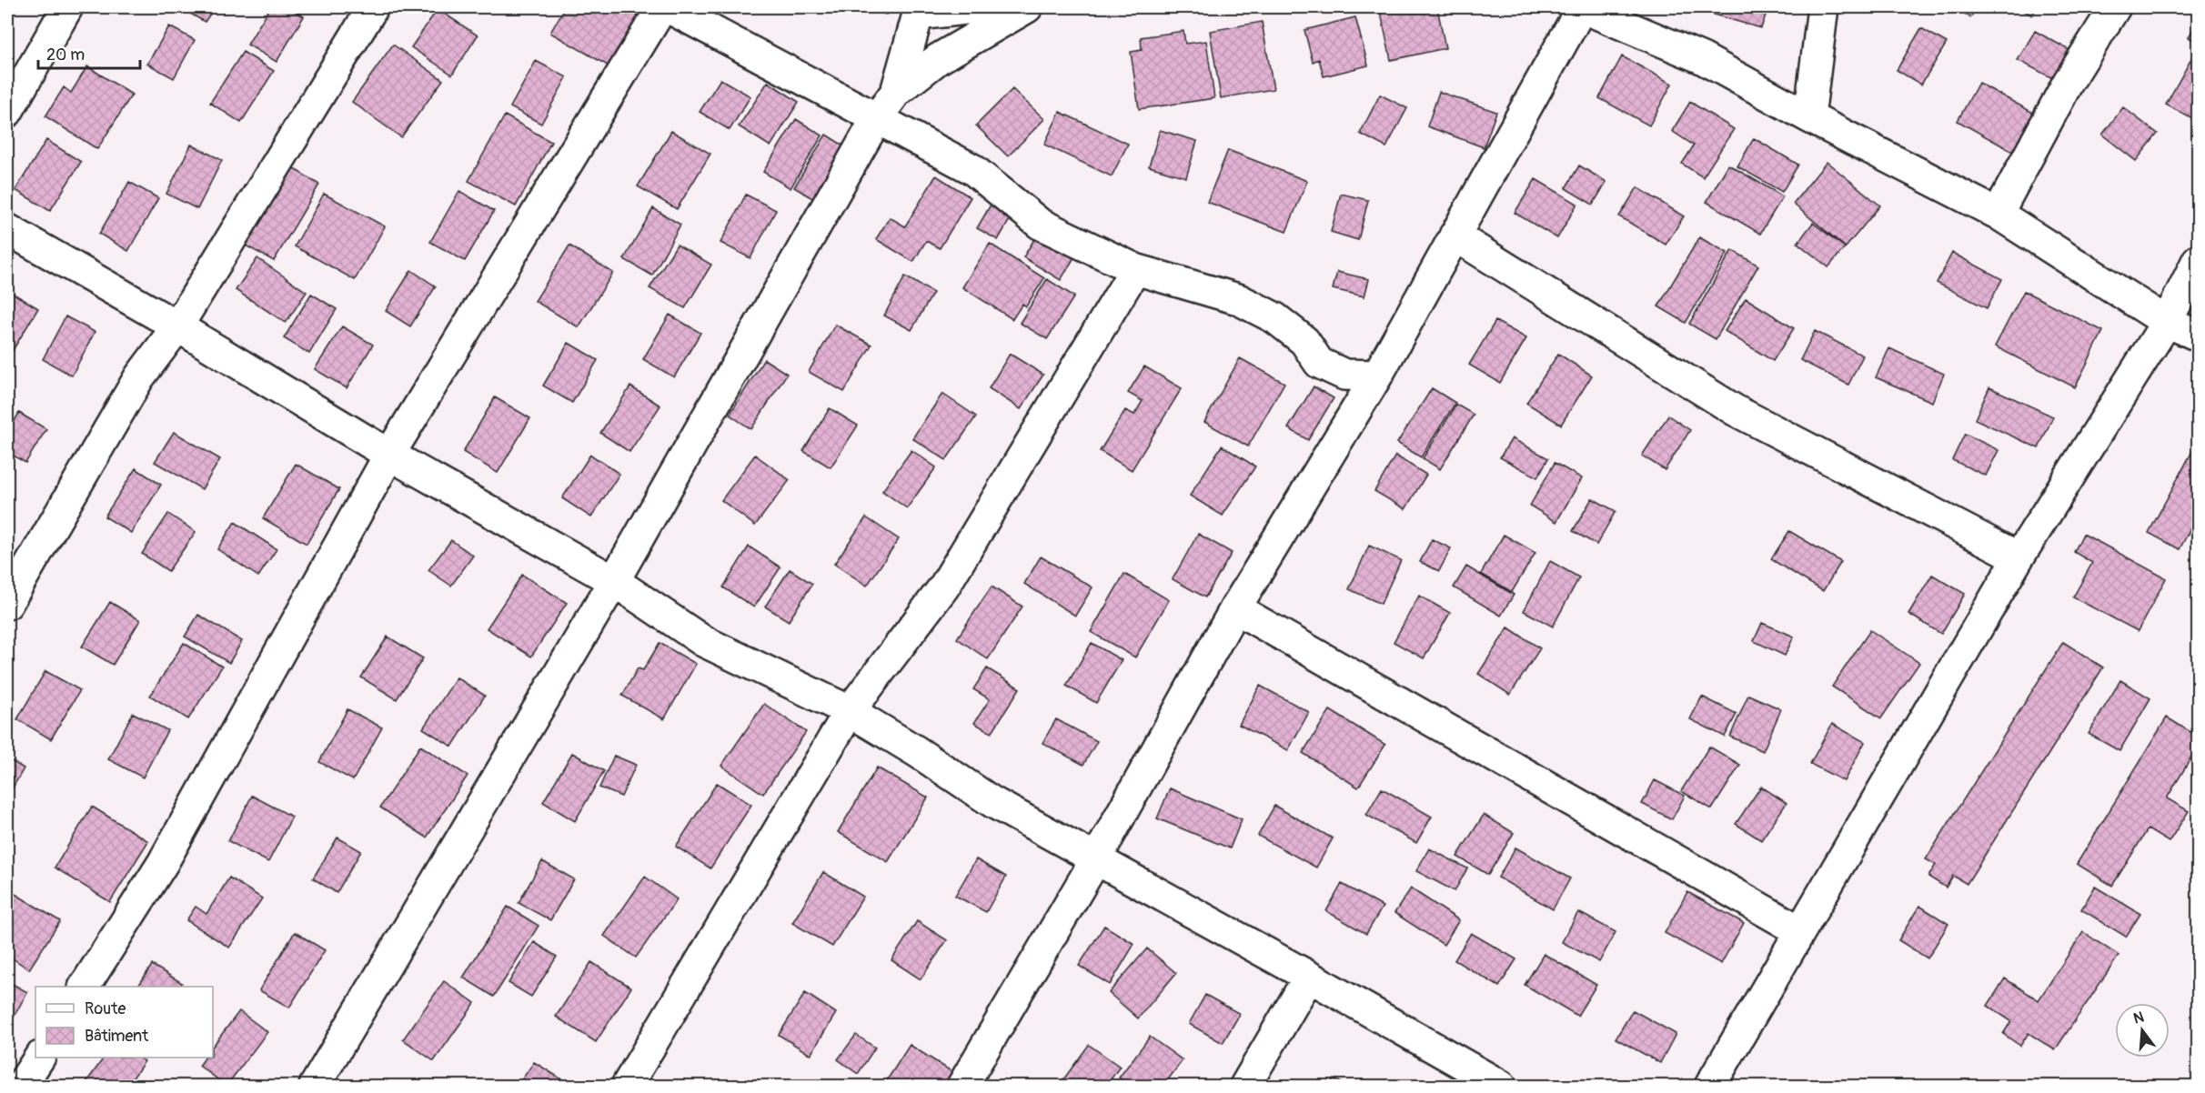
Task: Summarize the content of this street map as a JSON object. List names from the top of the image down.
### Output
{
  "legend": ["Route", "Bâtiment"],
  "scale_bar": "20 m",
  "north": "top"
}
